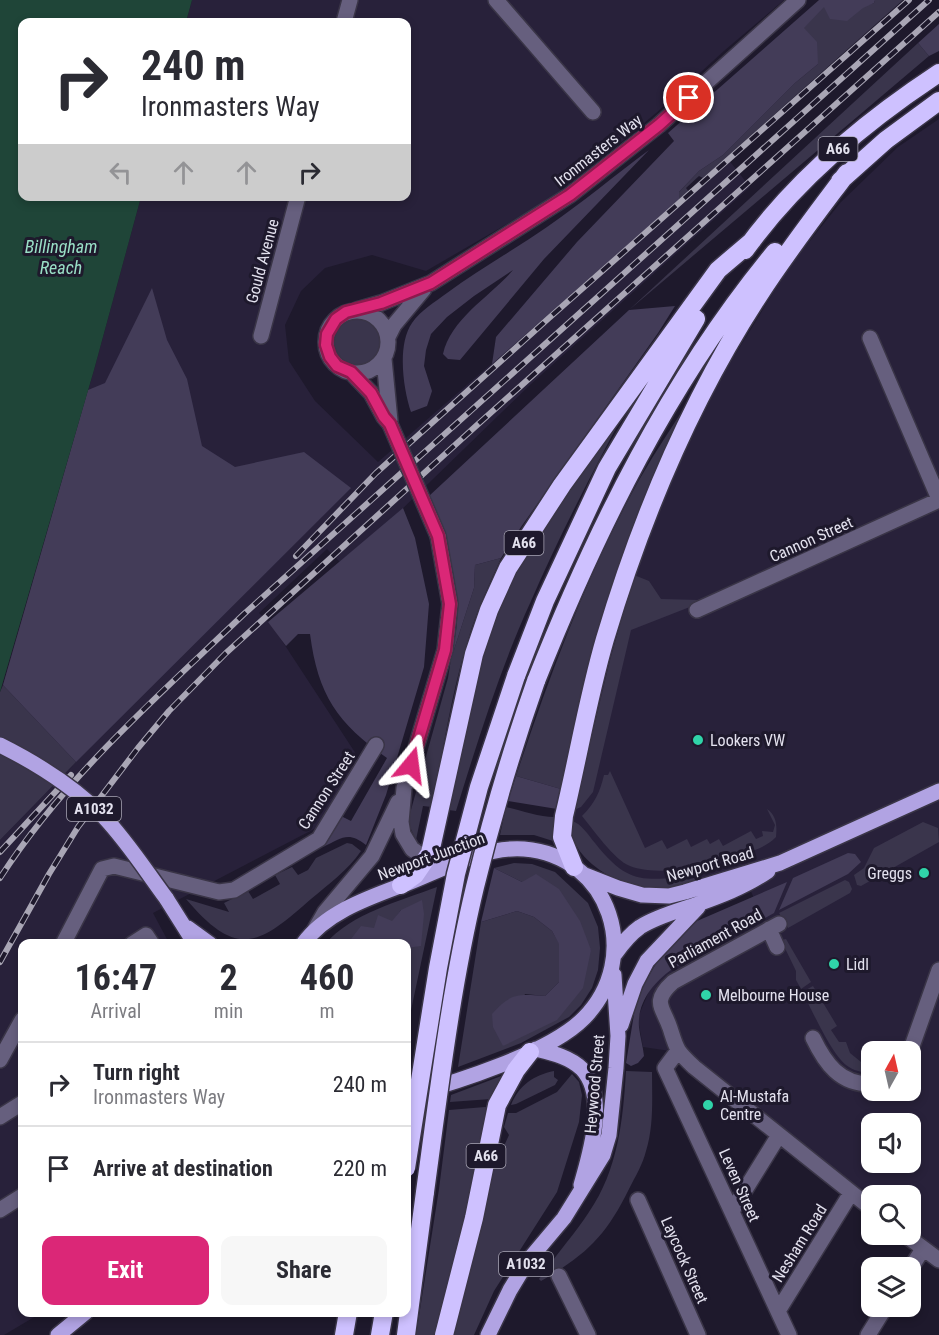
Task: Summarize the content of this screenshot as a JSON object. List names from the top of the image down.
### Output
{
  "streets": {
    "highway": ["A66"],
    "main road": [
      "A1032",
      "Newport Junction",
      "Newport Road",
      "Heywood Street"
    ],
    "street": [
      "Ironmasters Way",
      "Gould Avenue",
      "Cannon Street",
      "Parliament Road",
      "Leven Street",
      "Nesham Road",
      "Laycock Street"
    ]
  },
  "crossings": [
    ["A66", "Newport Junction"],
    ["A66", "Heywood Street"],
    ["A1032", "Newport Road"],
    ["A1032", "Heywood Street"],
    ["Newport Junction", "Newport Road"],
    ["Newport Junction", "Heywood Street"],
    ["Newport Road", "Heywood Street"],
    ["Parliament Road", "Leven Street"],
    ["Leven Street", "Nesham Road"]
  ],
  "water": ["Billingham Reach"],
  "places": [
    "Lookers VW",
    "Greggs",
    "Lidl",
    "Melbourne House",
    "Al-Mustafa Centre"
  ],
  "north": "top",
  "page": {
    "turn": ["240 m", "Ironmasters Way"],
    "eta": [
      "16:47",
      "Arrival",
      "2",
      "min",
      "460",
      "m"
    ],
    "list": [
      {
        "name": "Turn right",
        "note": "Ironmasters Way",
        "value": "240 m"
      },
      {
        "name": "Arrive at destination",
        "value": "220 m"
      }
    ],
    "buttons": ["Exit", "Share"]
  }
}
